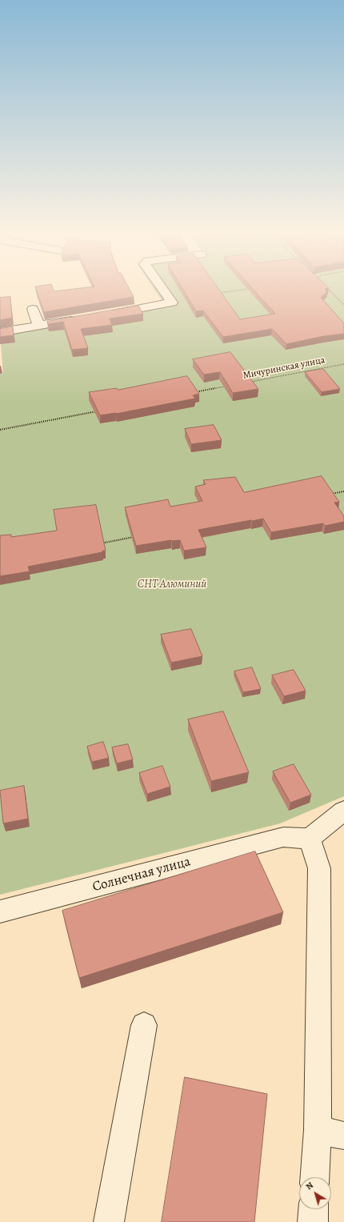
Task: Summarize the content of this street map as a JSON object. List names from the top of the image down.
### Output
{
  "streets": {
    "street": ["Солнечная улица"],
    "path": ["Мичуринская улица"]
  },
  "parks": ["СНТ Алюминий"],
  "north": "top left"
}
